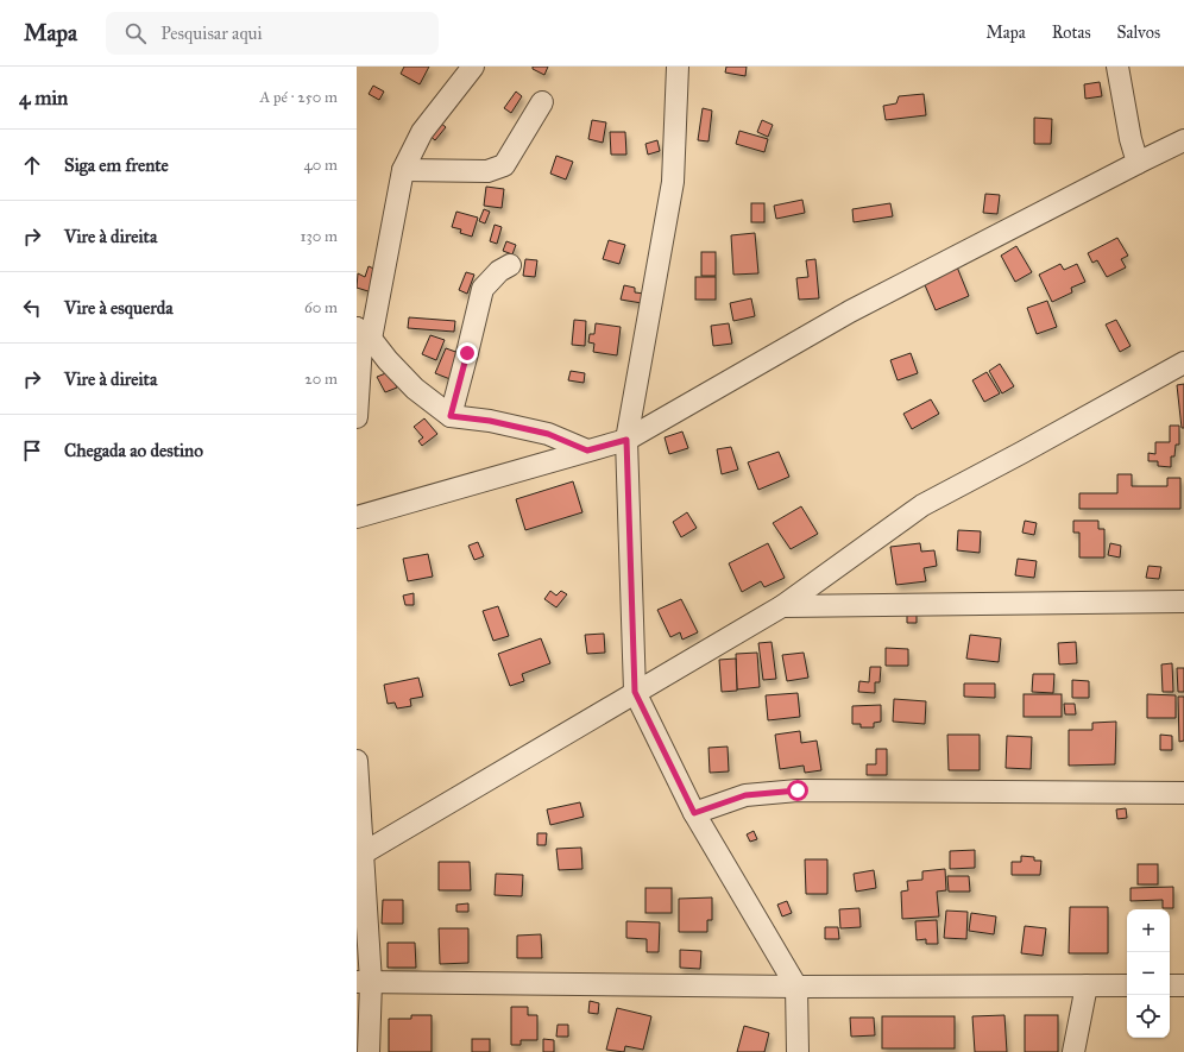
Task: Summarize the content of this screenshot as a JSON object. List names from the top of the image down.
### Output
{
  "page": {
    "header": "Mapa",
    "search": "Pesquisar aqui",
    "nav": ["Mapa", "Rotas", "Salvos"],
    "heading": ["4 min", "A pé · 250 m"],
    "list": [
      ["Siga em frente", "40 m"],
      ["Vire à direita", "130 m"],
      ["Vire à esquerda", "60 m"],
      ["Vire à direita", "20 m"],
      "Chegada ao destino"
    ],
    "map_buttons": ["+", "−"]
  }
}
